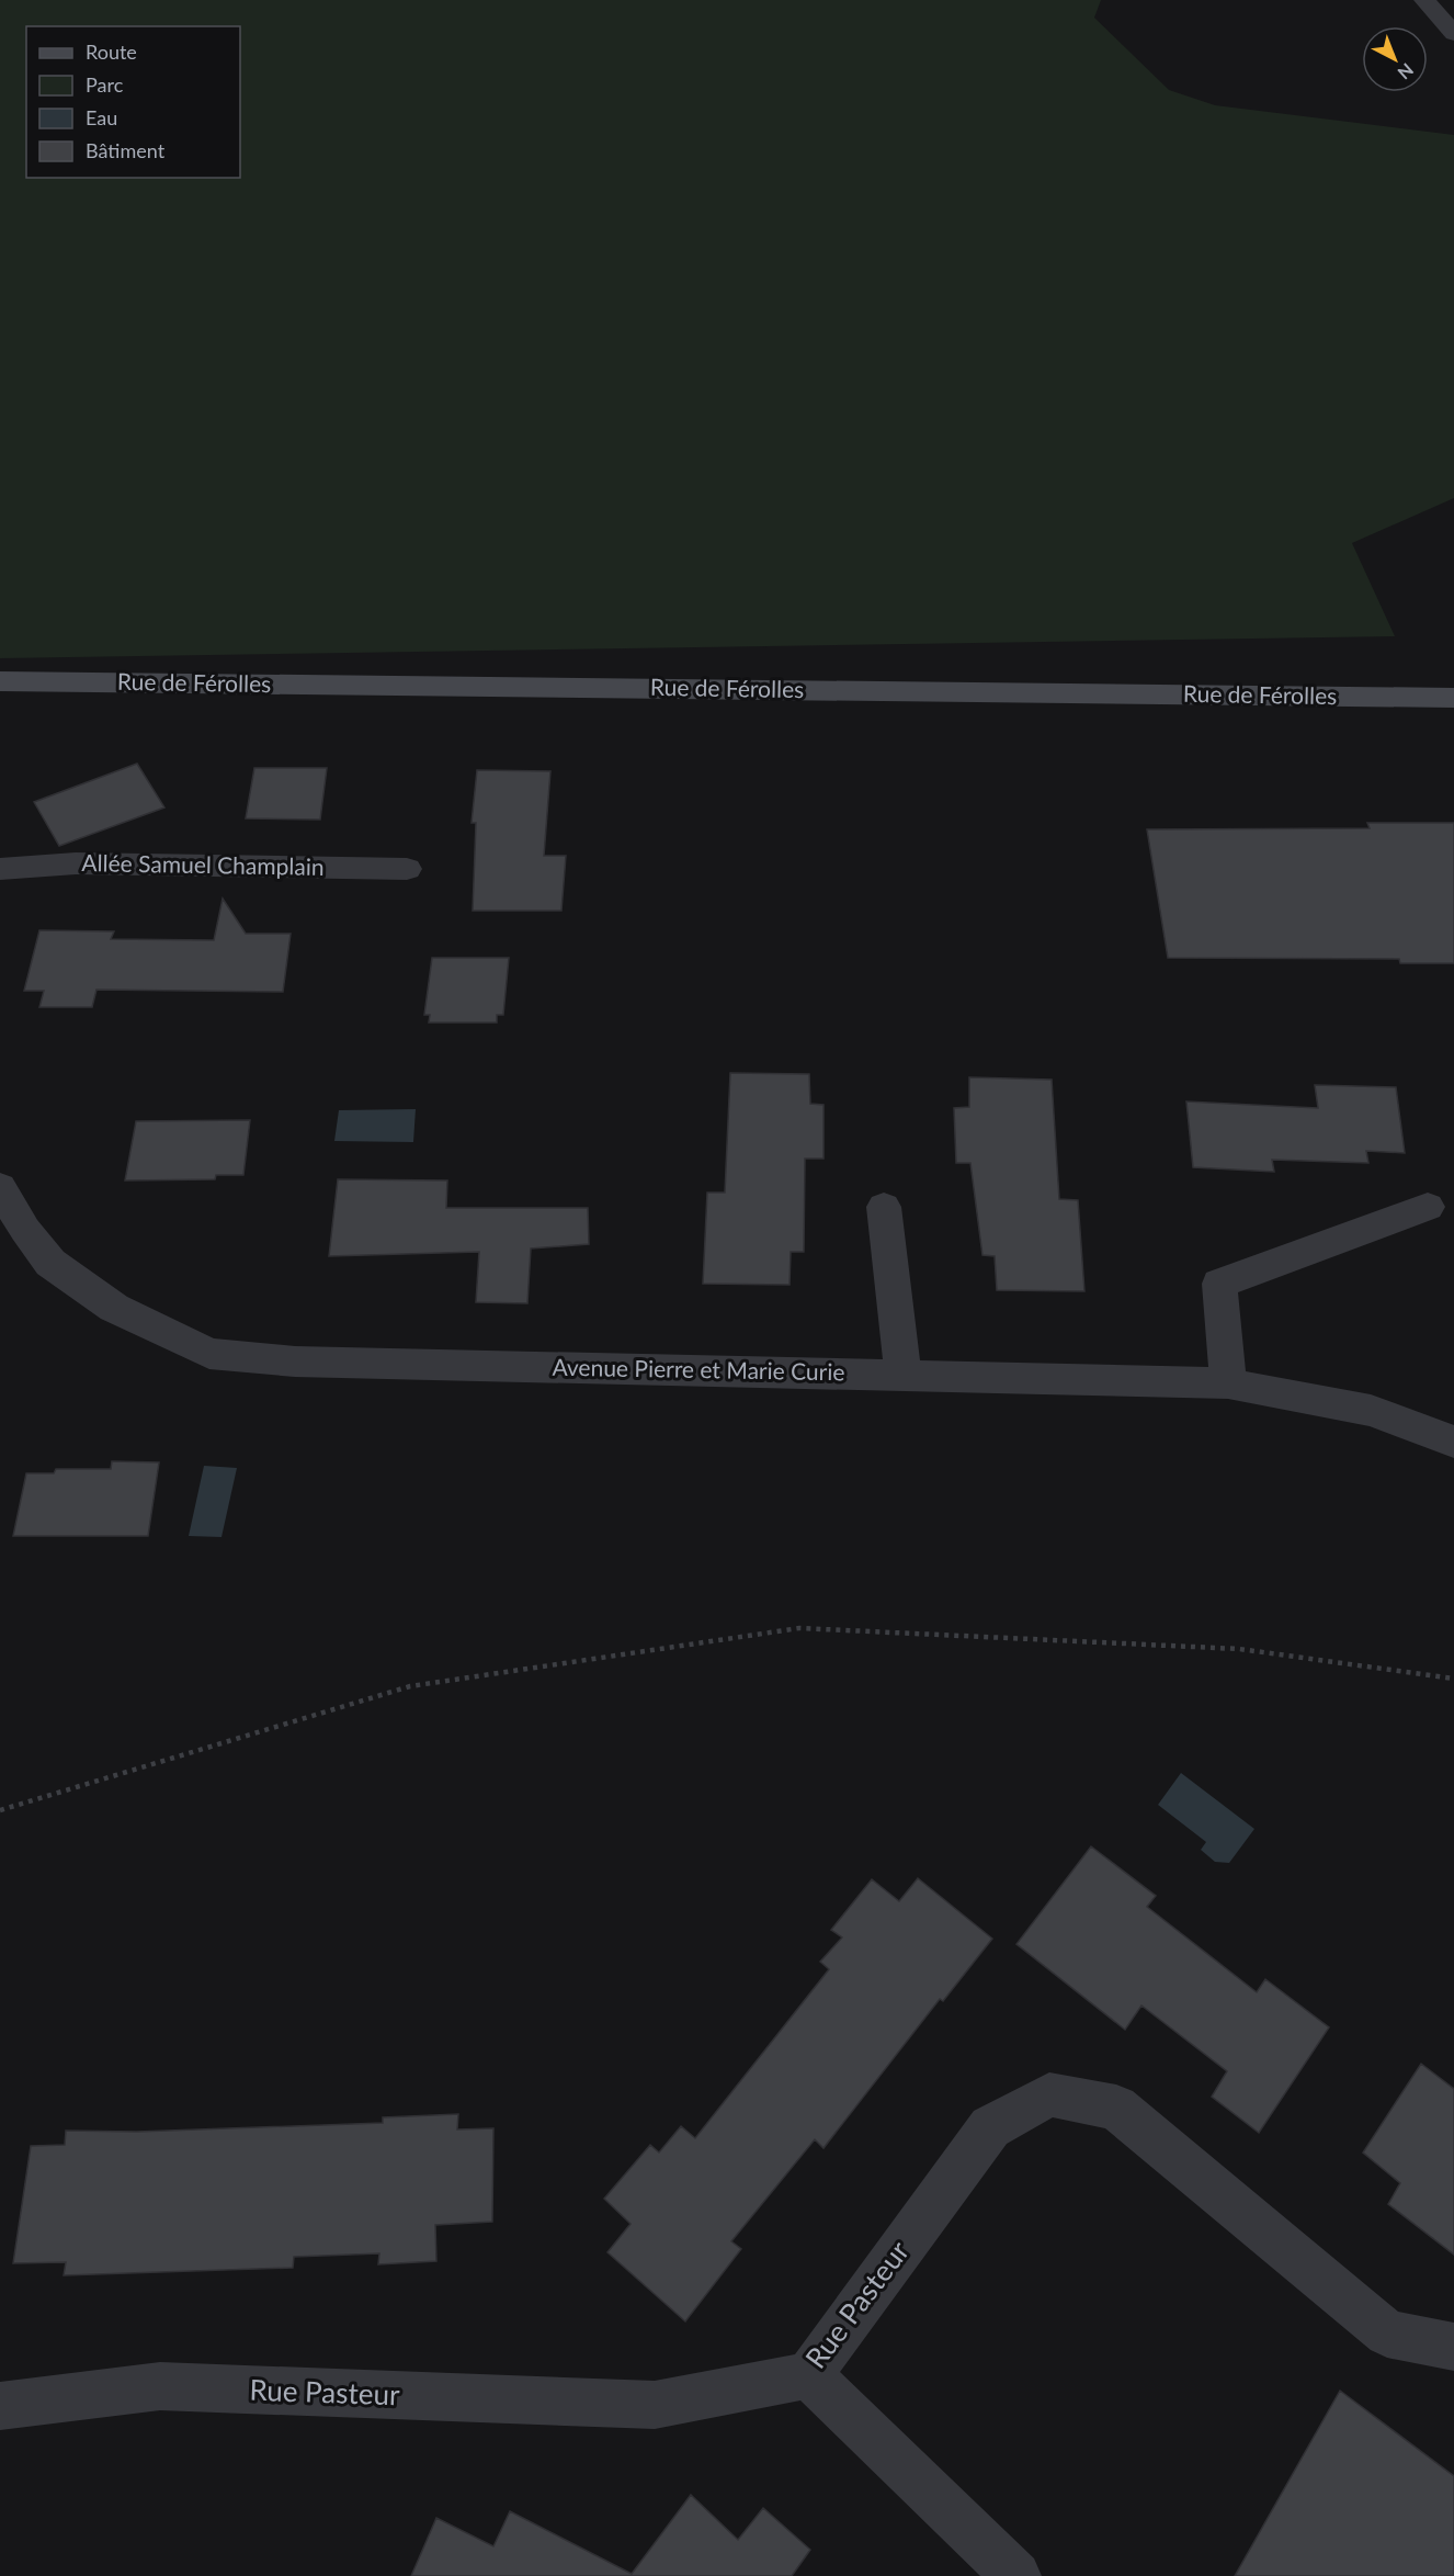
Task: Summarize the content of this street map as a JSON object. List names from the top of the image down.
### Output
{
  "streets": {
    "street": [
      "Rue de Férolles",
      "Allée Samuel Champlain",
      "Avenue Pierre et Marie Curie",
      "Rue Pasteur"
    ]
  },
  "legend": [
    "Route",
    "Parc",
    "Eau",
    "Bâtiment"
  ],
  "north": "bottom right"
}
